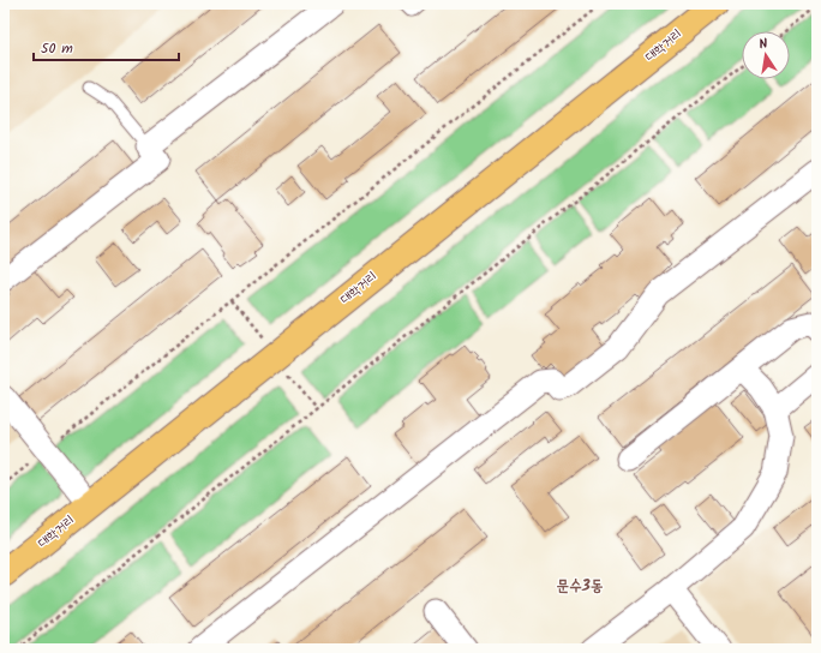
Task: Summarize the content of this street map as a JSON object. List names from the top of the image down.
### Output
{
  "streets": {
    "main road": ["대학거리"]
  },
  "districts": ["문수3동"],
  "scale_bar": "50 m",
  "north": "top"
}
